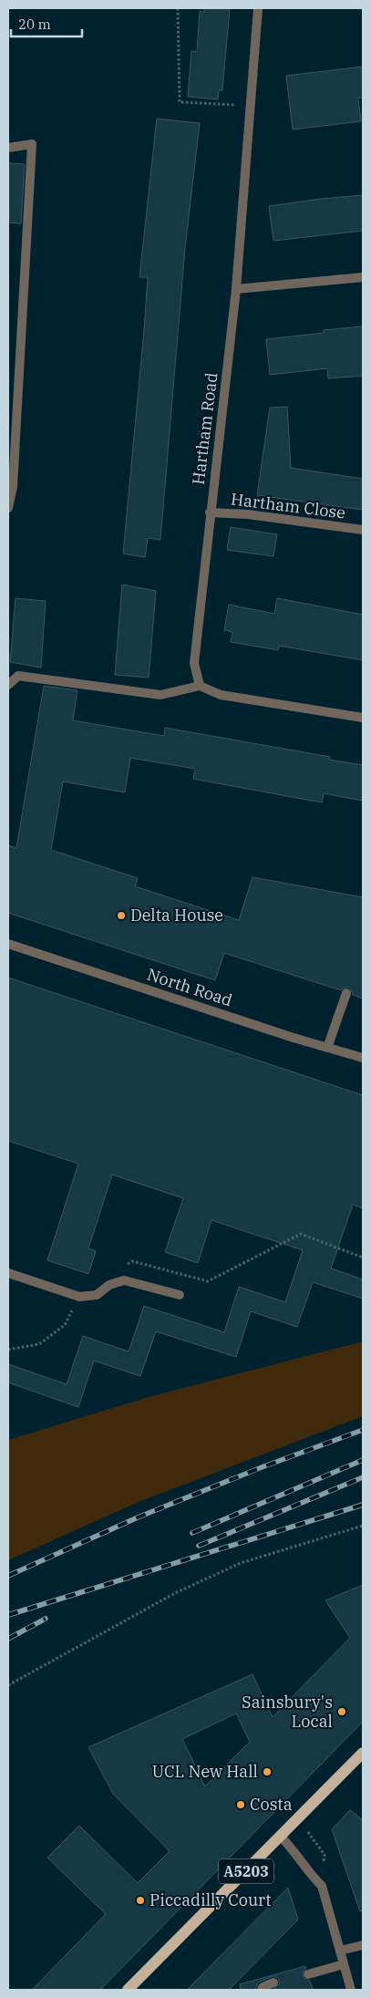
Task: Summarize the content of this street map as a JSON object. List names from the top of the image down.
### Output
{
  "streets": {
    "main road": ["A5203"],
    "street": ["Hartham Road", "Hartham Close", "North Road"]
  },
  "crossings": [
    ["Hartham Road", "Hartham Close"]
  ],
  "places": [
    "Delta House",
    "Sainsbury's Local",
    "UCL New Hall",
    "Costa",
    "Piccadilly Court"
  ],
  "scale_bar": "20 m"
}
